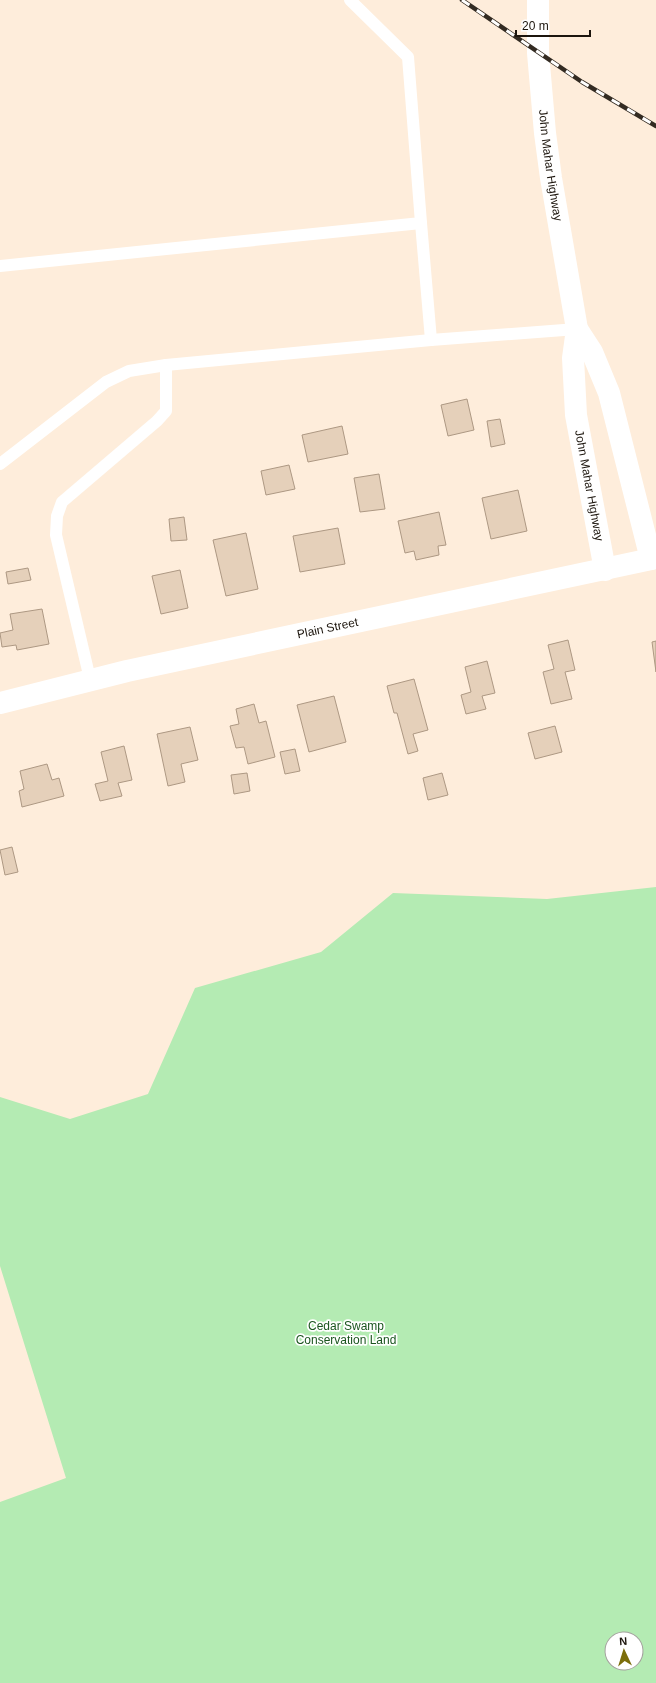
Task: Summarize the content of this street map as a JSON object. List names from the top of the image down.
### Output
{
  "streets": {
    "street": ["John Mahar Highway", "Plain Street"]
  },
  "crossings": [
    ["John Mahar Highway", "Plain Street"]
  ],
  "parks": ["Cedar Swamp Conservation Land"],
  "scale_bar": "20 m",
  "north": "top"
}
